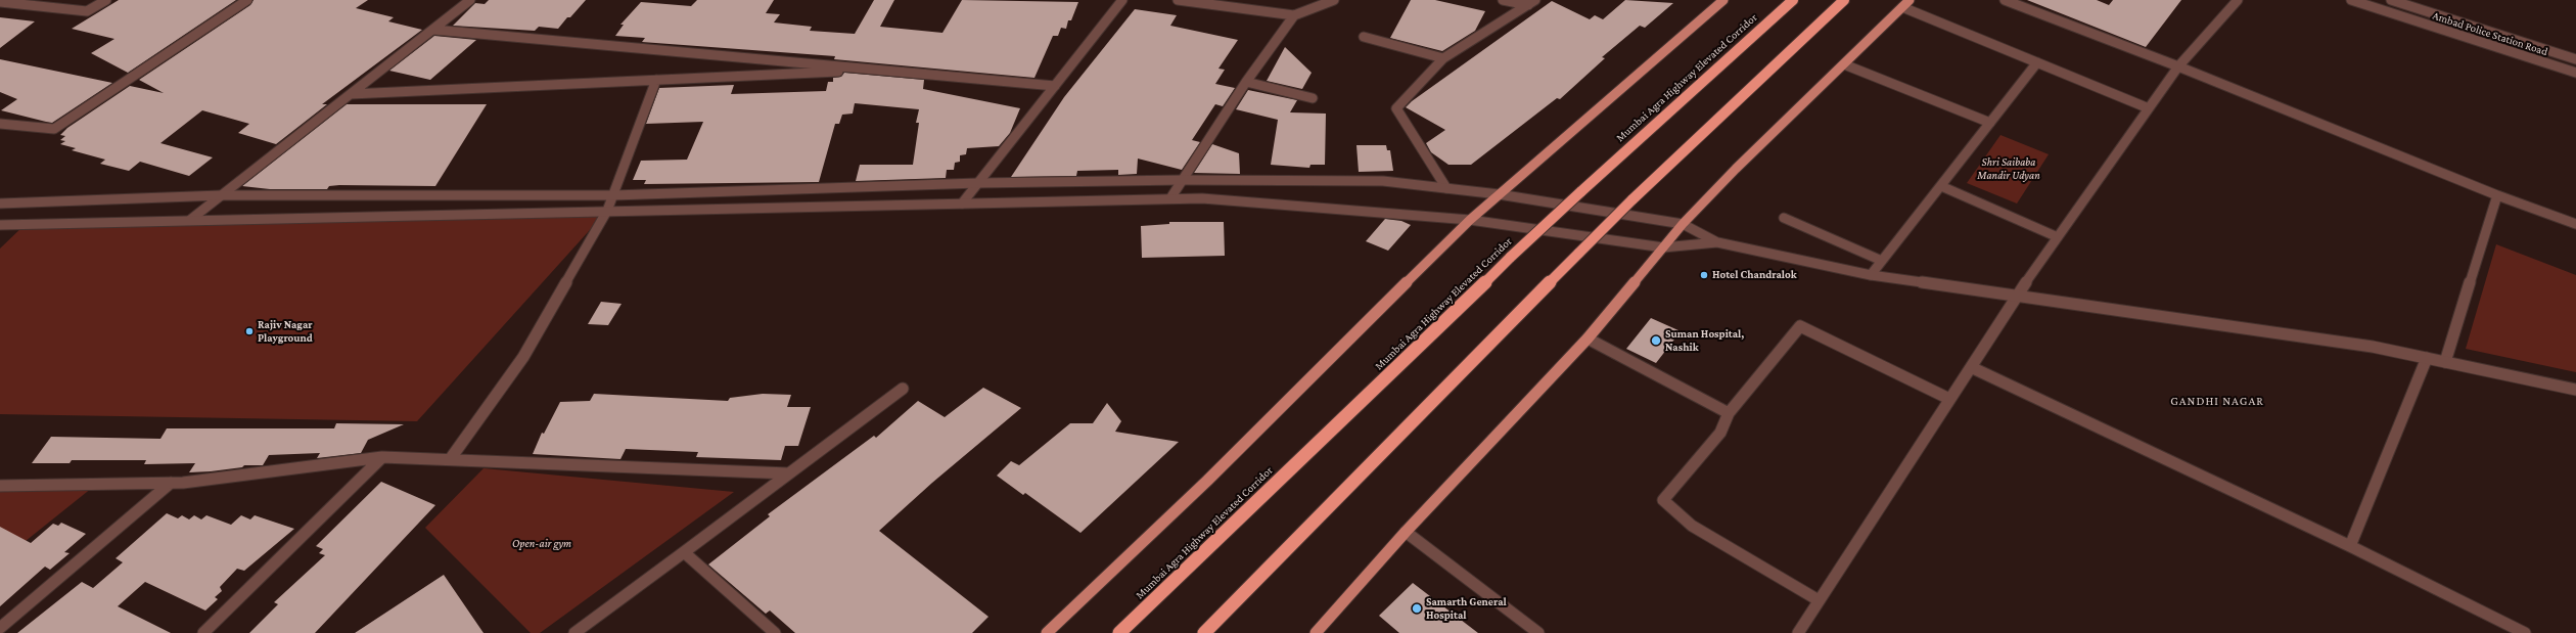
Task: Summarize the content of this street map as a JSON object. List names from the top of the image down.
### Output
{
  "streets": {
    "highway": ["Mumbai Agra Highway Elevated Corridor"],
    "street": ["Ambad Police Station Road"]
  },
  "districts": ["GANDHI NAGAR"],
  "parks": ["Shri Saibaba Mandir Udyan", "Open-air gym"],
  "places": [
    "Hotel Chandralok",
    "Rajiv Nagar Playground",
    "Suman Hospital, Nashik",
    "Samarth General Hospital"
  ]
}
